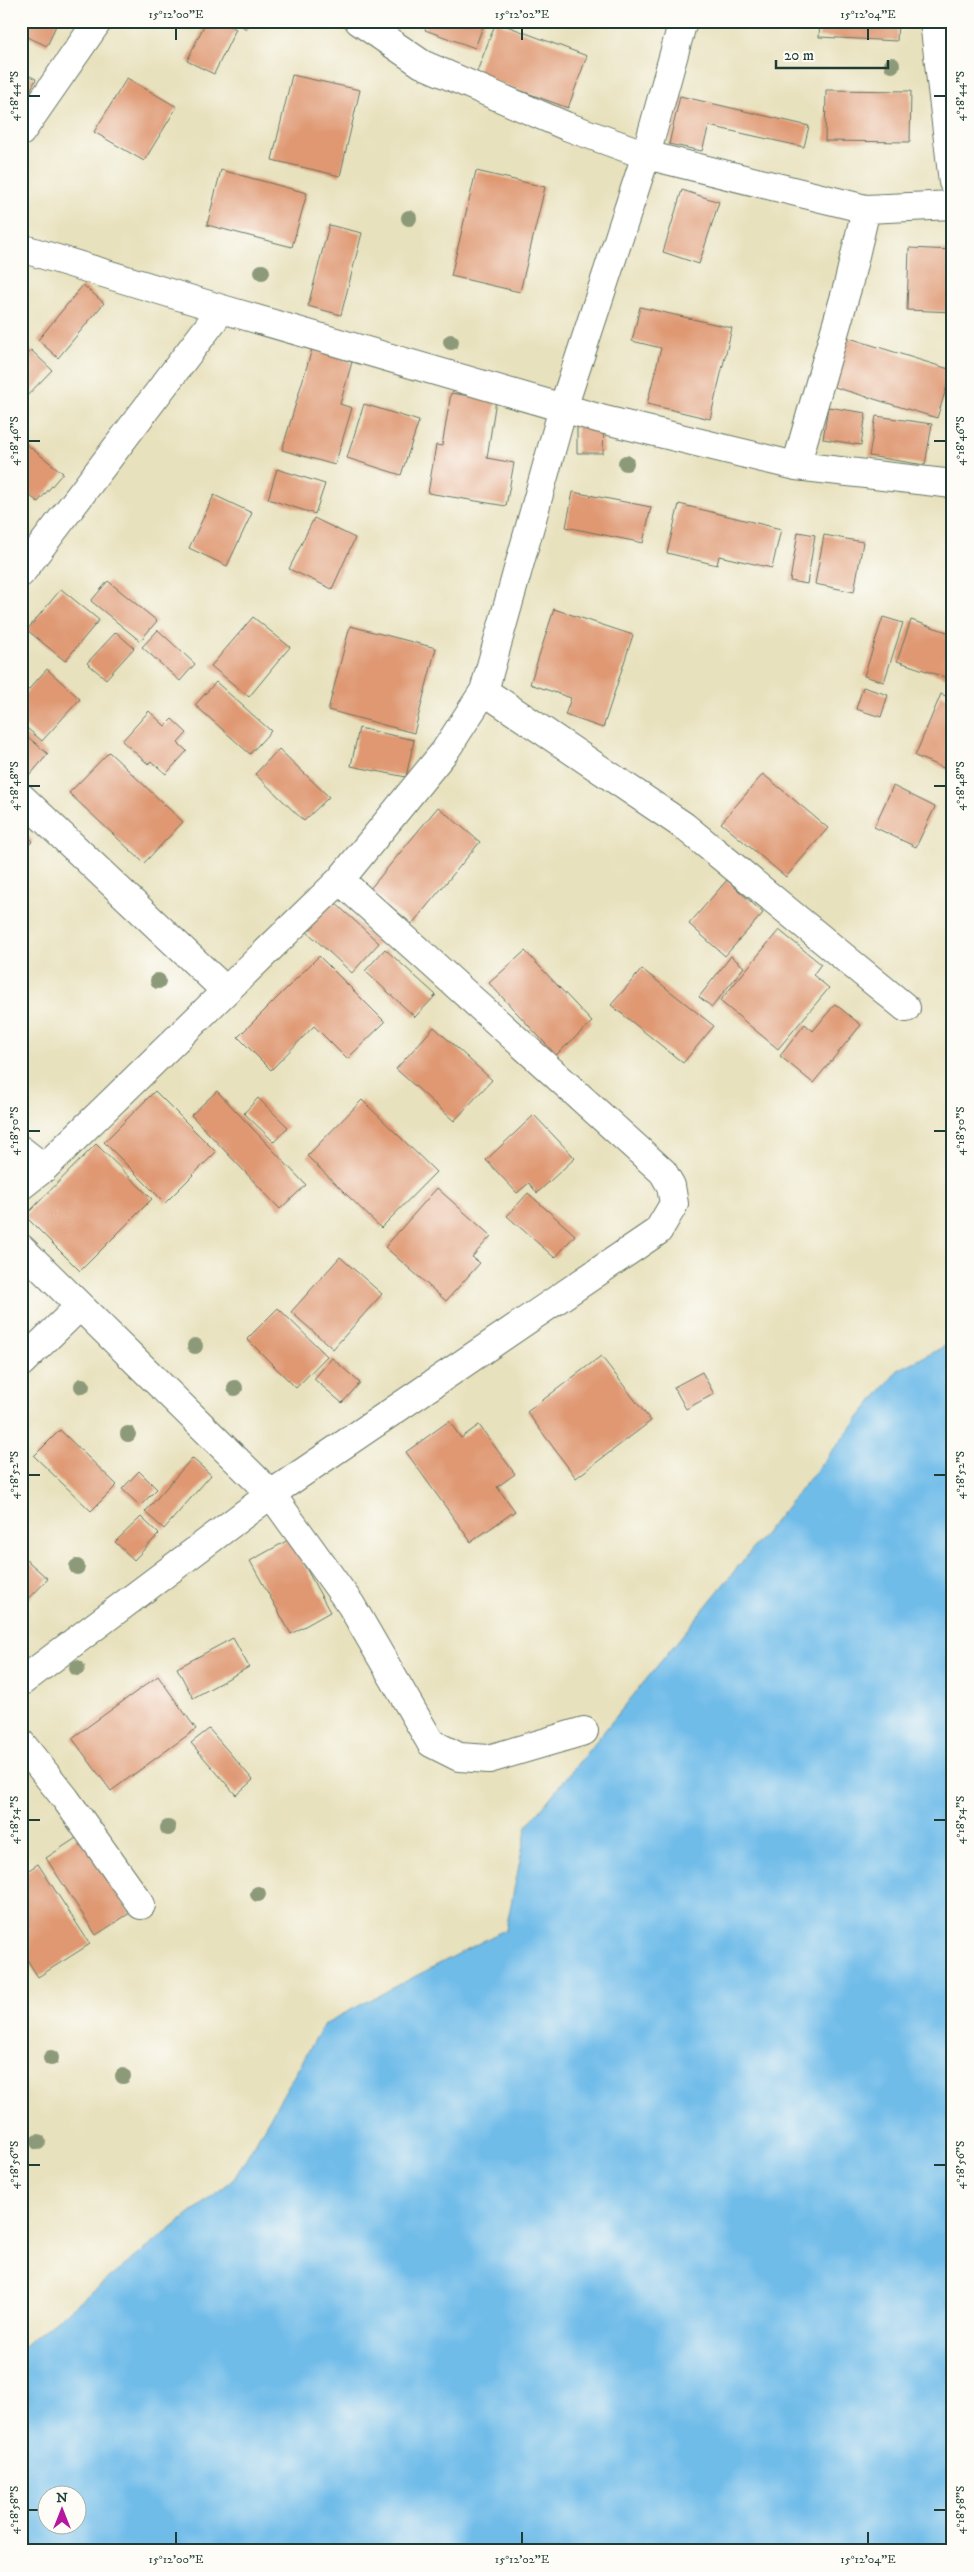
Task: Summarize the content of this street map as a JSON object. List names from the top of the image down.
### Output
{
  "scale_bar": "20 m",
  "north": "top",
  "coordinates": [
    "15°12'00\"E",
    "15°12'02\"E",
    "15°12'04\"E",
    "4°18'44\"S",
    "4°18'46\"S",
    "4°18'48\"S",
    "4°18'50\"S",
    "4°18'52\"S",
    "4°18'54\"S",
    "4°18'56\"S",
    "4°18'58\"S"
  ]
}
